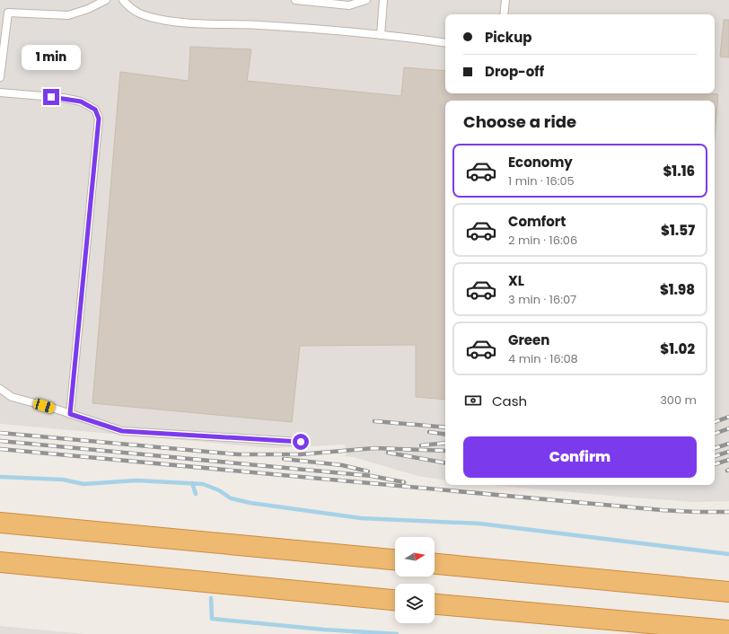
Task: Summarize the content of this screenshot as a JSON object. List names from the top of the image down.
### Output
{
  "north": "right",
  "page": {
    "banner": ["Pickup", "Drop-off"],
    "bubble": "1 min",
    "heading": "Choose a ride",
    "list": [
      {
        "name": "Economy",
        "note": "1 min · 16:05",
        "value": "$1.16"
      },
      {
        "name": "Comfort",
        "note": "2 min · 16:06",
        "value": "$1.57"
      },
      {
        "name": "XL",
        "note": "3 min · 16:07",
        "value": "$1.98"
      },
      {
        "name": "Green",
        "note": "4 min · 16:08",
        "value": "$1.02"
      }
    ],
    "pay": ["Cash", "300 m"],
    "buttons": "Confirm"
  }
}
